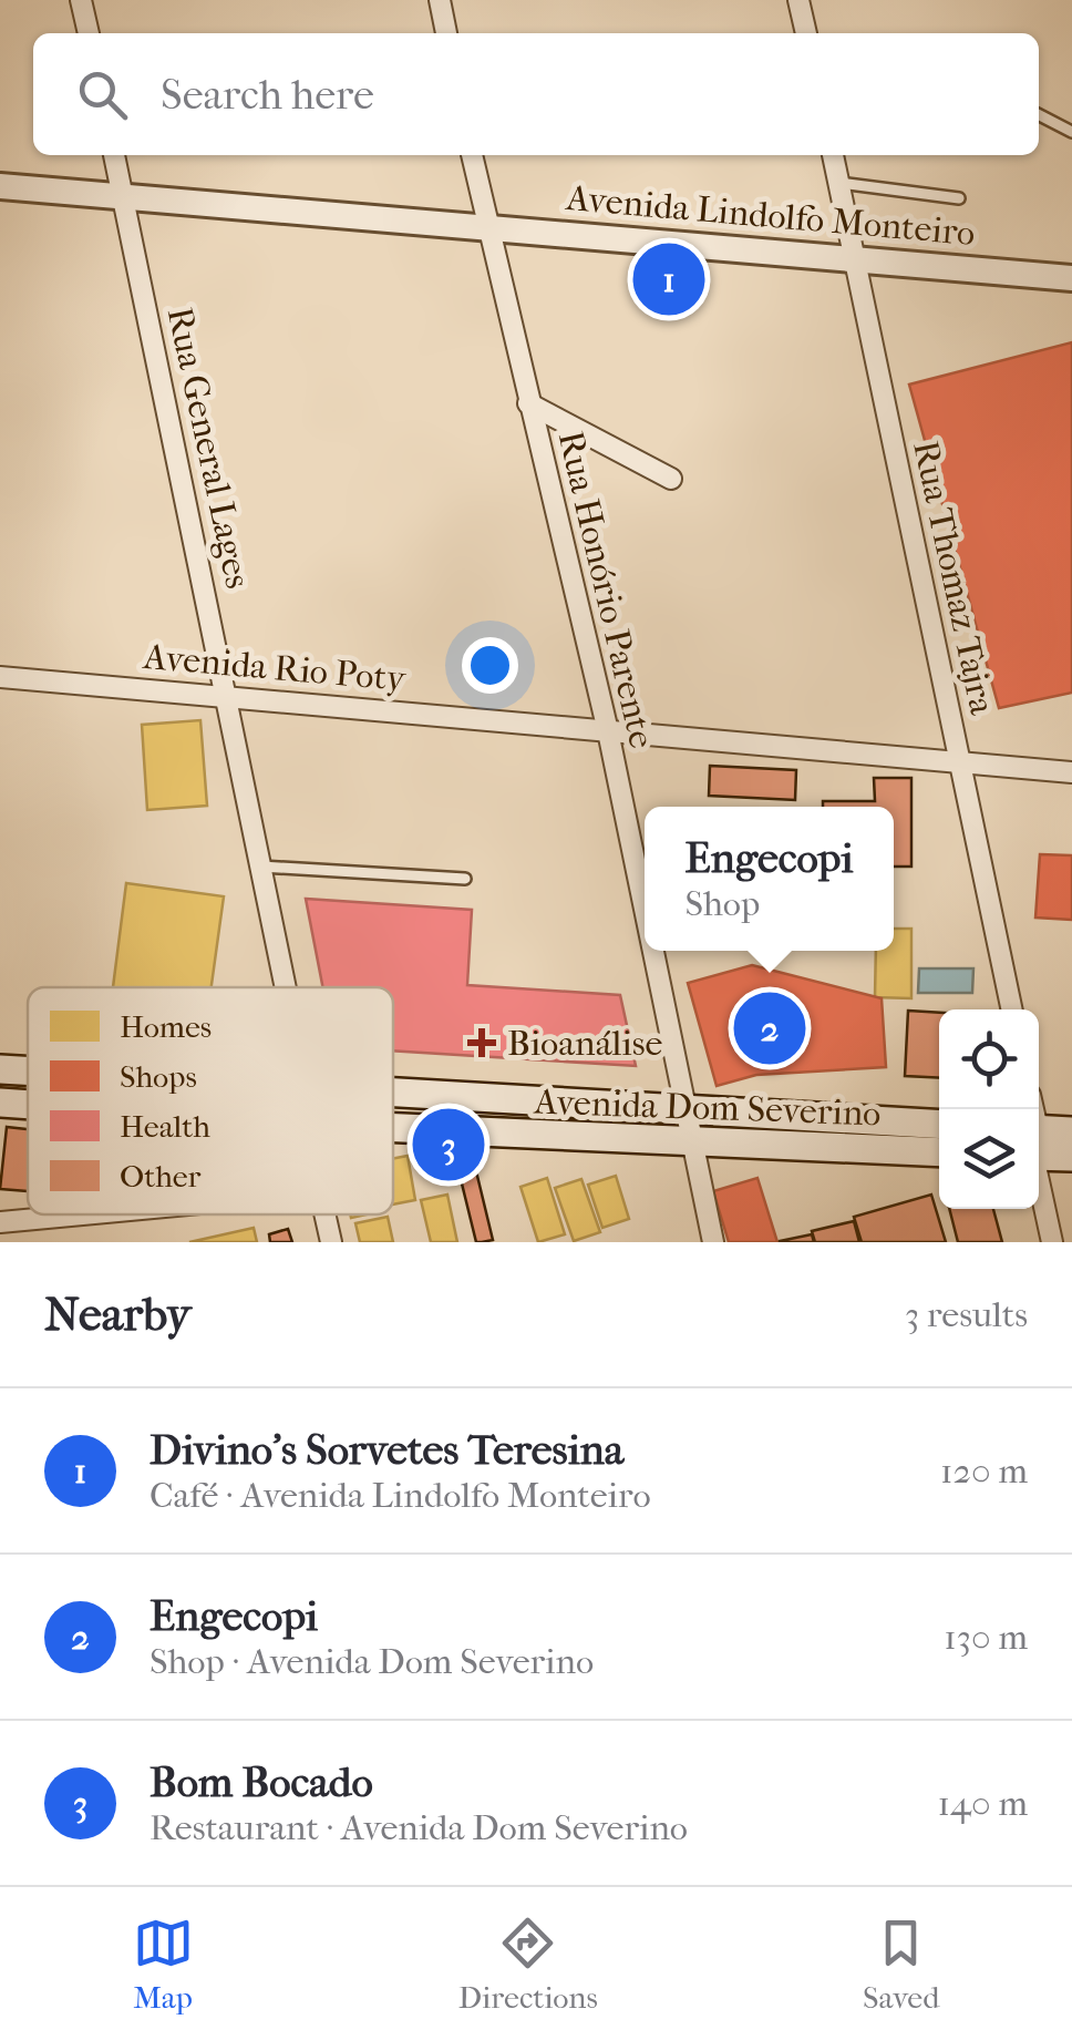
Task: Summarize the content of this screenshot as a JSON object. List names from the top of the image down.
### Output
{
  "streets": {
    "main road": ["Avenida Dom Severino"],
    "street": [
      "Avenida Lindolfo Monteiro",
      "Rua General Lages",
      "Rua Thomaz Tajra",
      "Rua Honório Parente",
      "Avenida Rio Poty"
    ]
  },
  "crossings": [
    ["Avenida Lindolfo Monteiro", "Rua General Lages"],
    ["Avenida Lindolfo Monteiro", "Rua Thomaz Tajra"],
    ["Avenida Lindolfo Monteiro", "Rua Honório Parente"],
    ["Rua General Lages", "Avenida Rio Poty"],
    ["Rua Thomaz Tajra", "Avenida Rio Poty"],
    ["Rua Honório Parente", "Avenida Rio Poty"],
    ["Rua Honório Parente", "Avenida Dom Severino"]
  ],
  "places": {
    "health": ["Bioanálise"]
  },
  "legend": [
    "Homes",
    "Shops",
    "Health",
    "Other"
  ],
  "page": {
    "search": "Search here",
    "pins": ["1", "2", "3"],
    "popup": ["Engecopi", "Shop"],
    "heading": ["Nearby", "3 results"],
    "list": [
      {
        "mark": "1",
        "name": "Divino's Sorvetes Teresina",
        "note": "Café · Avenida Lindolfo Monteiro",
        "value": "120 m"
      },
      {
        "mark": "2",
        "name": "Engecopi",
        "note": "Shop · Avenida Dom Severino",
        "value": "130 m"
      },
      {
        "mark": "3",
        "name": "Bom Bocado",
        "note": "Restaurant · Avenida Dom Severino",
        "value": "140 m"
      }
    ],
    "nav": ["Map", "Directions", "Saved"]
  }
}
